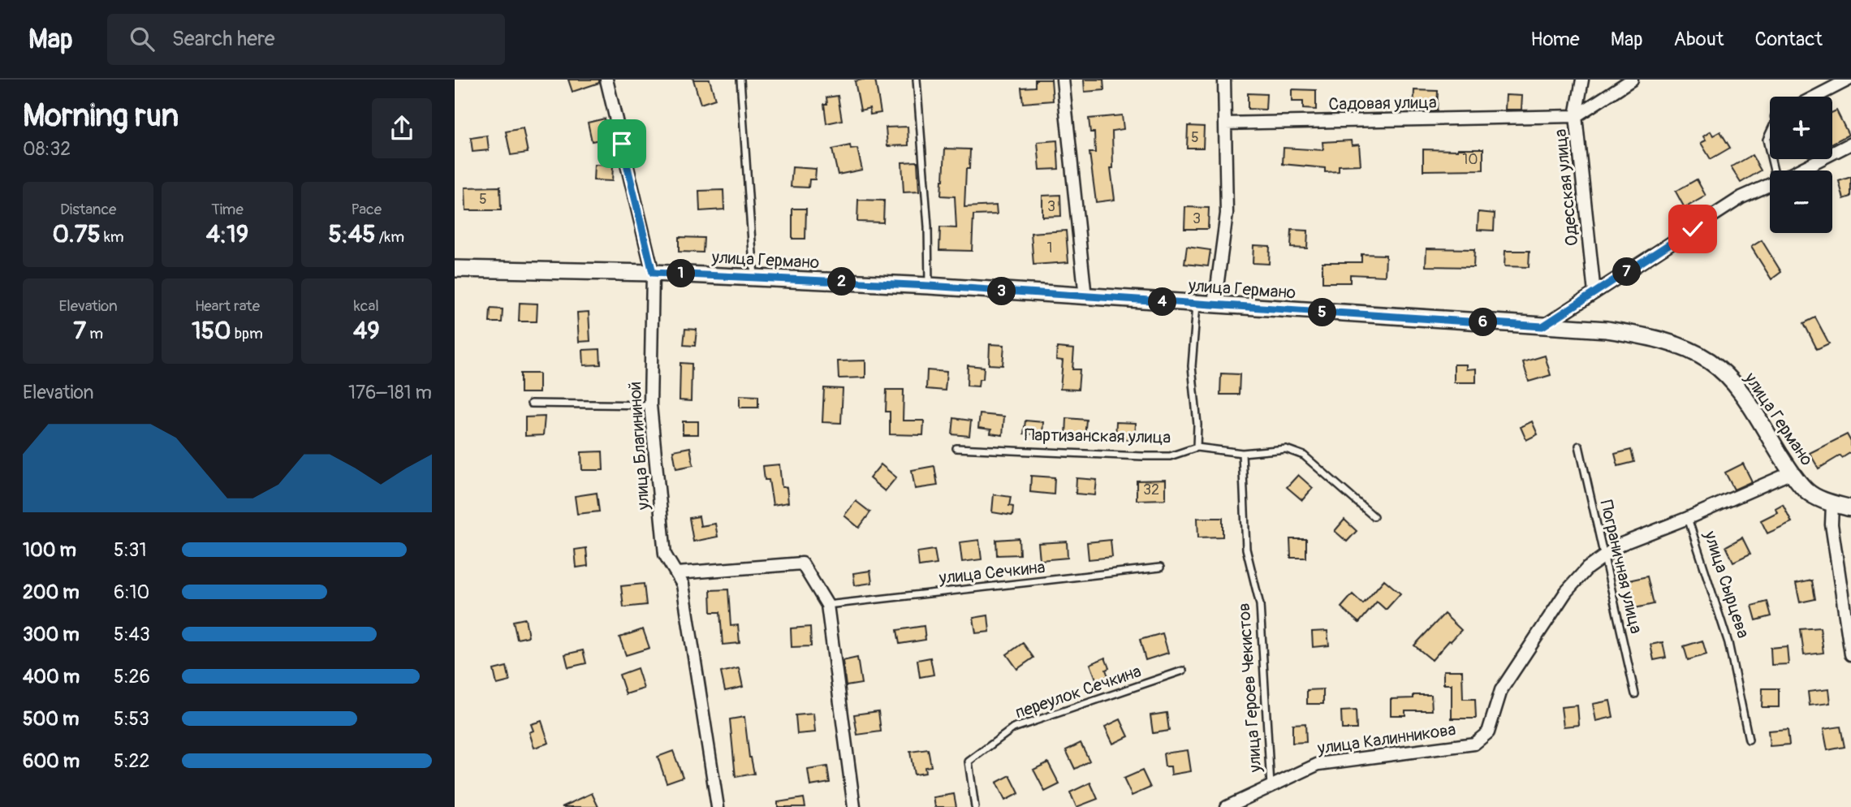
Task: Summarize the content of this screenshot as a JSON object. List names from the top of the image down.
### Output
{
  "streets": {
    "main road": ["улица Германо"],
    "street": [
      "Садовая улица",
      "Одесская улица",
      "улица Благининой",
      "улица Сырцева",
      "улица Калинникова"
    ],
    "lane": [
      "Партизанская улица",
      "Пограничная улица",
      "улица Сечкина",
      "улица Героев Чекистов",
      "переулок Сечкина"
    ]
  },
  "crossings": [
    ["Садовая улица", "Одесская улица"],
    ["улица Германо", "Партизанская улица"],
    ["улица Германо", "улица Благининой"],
    ["улица Германо", "улица Сырцева"],
    ["Пограничная улица", "улица Калинникова"],
    ["улица Героев Чекистов", "улица Калинникова"]
  ],
  "house_numbers": [
    "5",
    "10",
    "5",
    "3",
    "3",
    "1",
    "32"
  ],
  "page": {
    "header": "Map",
    "search": "Search here",
    "nav": [
      "Home",
      "Map",
      "About",
      "Contact"
    ],
    "heading": ["Morning run", "08:32"],
    "map_buttons": ["+", "−"],
    "stats": [
      ["Distance", "0.75 km"],
      ["Time", "4:19"],
      ["Pace", "5:45 /km"],
      ["Elevation", "7 m"],
      ["Heart rate", "150 bpm"],
      ["kcal", "49"]
    ],
    "pins": [
      "7",
      "1",
      "2",
      "3",
      "4",
      "5",
      "6"
    ],
    "chart": ["Elevation", "176–181 m"],
    "list": [
      {
        "name": "100 m",
        "note": "5:31"
      },
      {
        "name": "200 m",
        "note": "6:10"
      },
      {
        "name": "300 m",
        "note": "5:43"
      },
      {
        "name": "400 m",
        "note": "5:26"
      },
      {
        "name": "500 m",
        "note": "5:53"
      },
      {
        "name": "600 m",
        "note": "5:22"
      }
    ]
  }
}
